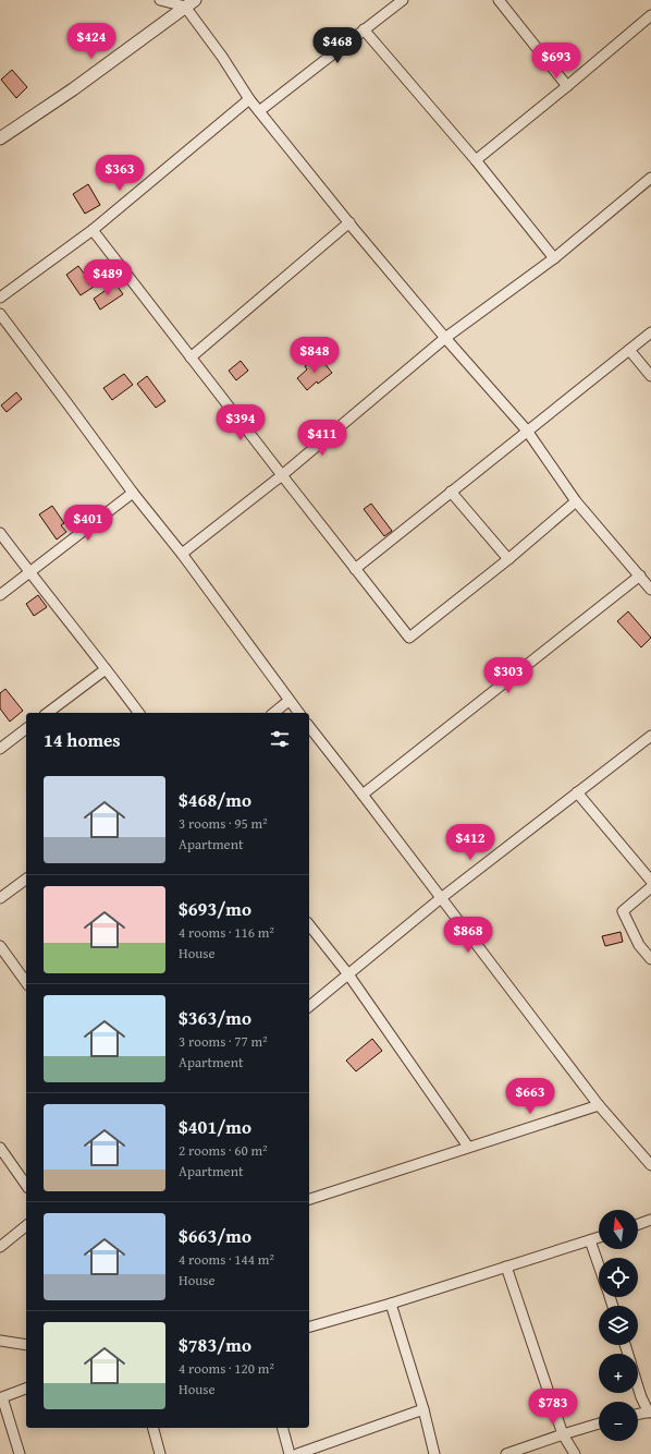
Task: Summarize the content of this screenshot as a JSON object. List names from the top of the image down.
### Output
{
  "north": "top",
  "page": {
    "price": [
      "$424",
      "$468",
      "$693",
      "$363",
      "$489",
      "$848",
      "$394",
      "$411",
      "$401",
      "$303",
      "$412",
      "$868",
      "$663",
      "$783"
    ],
    "heading": "14 homes",
    "list": [
      {
        "name": "$468/mo",
        "note": "3 rooms · 95 m² · Apartment"
      },
      {
        "name": "$693/mo",
        "note": "4 rooms · 116 m² · House"
      },
      {
        "name": "$363/mo",
        "note": "3 rooms · 77 m² · Apartment"
      },
      {
        "name": "$401/mo",
        "note": "2 rooms · 60 m² · Apartment"
      },
      {
        "name": "$663/mo",
        "note": "4 rooms · 144 m² · House"
      },
      {
        "name": "$783/mo",
        "note": "4 rooms · 120 m² · House"
      }
    ],
    "map_buttons": ["+", "−"]
  }
}
